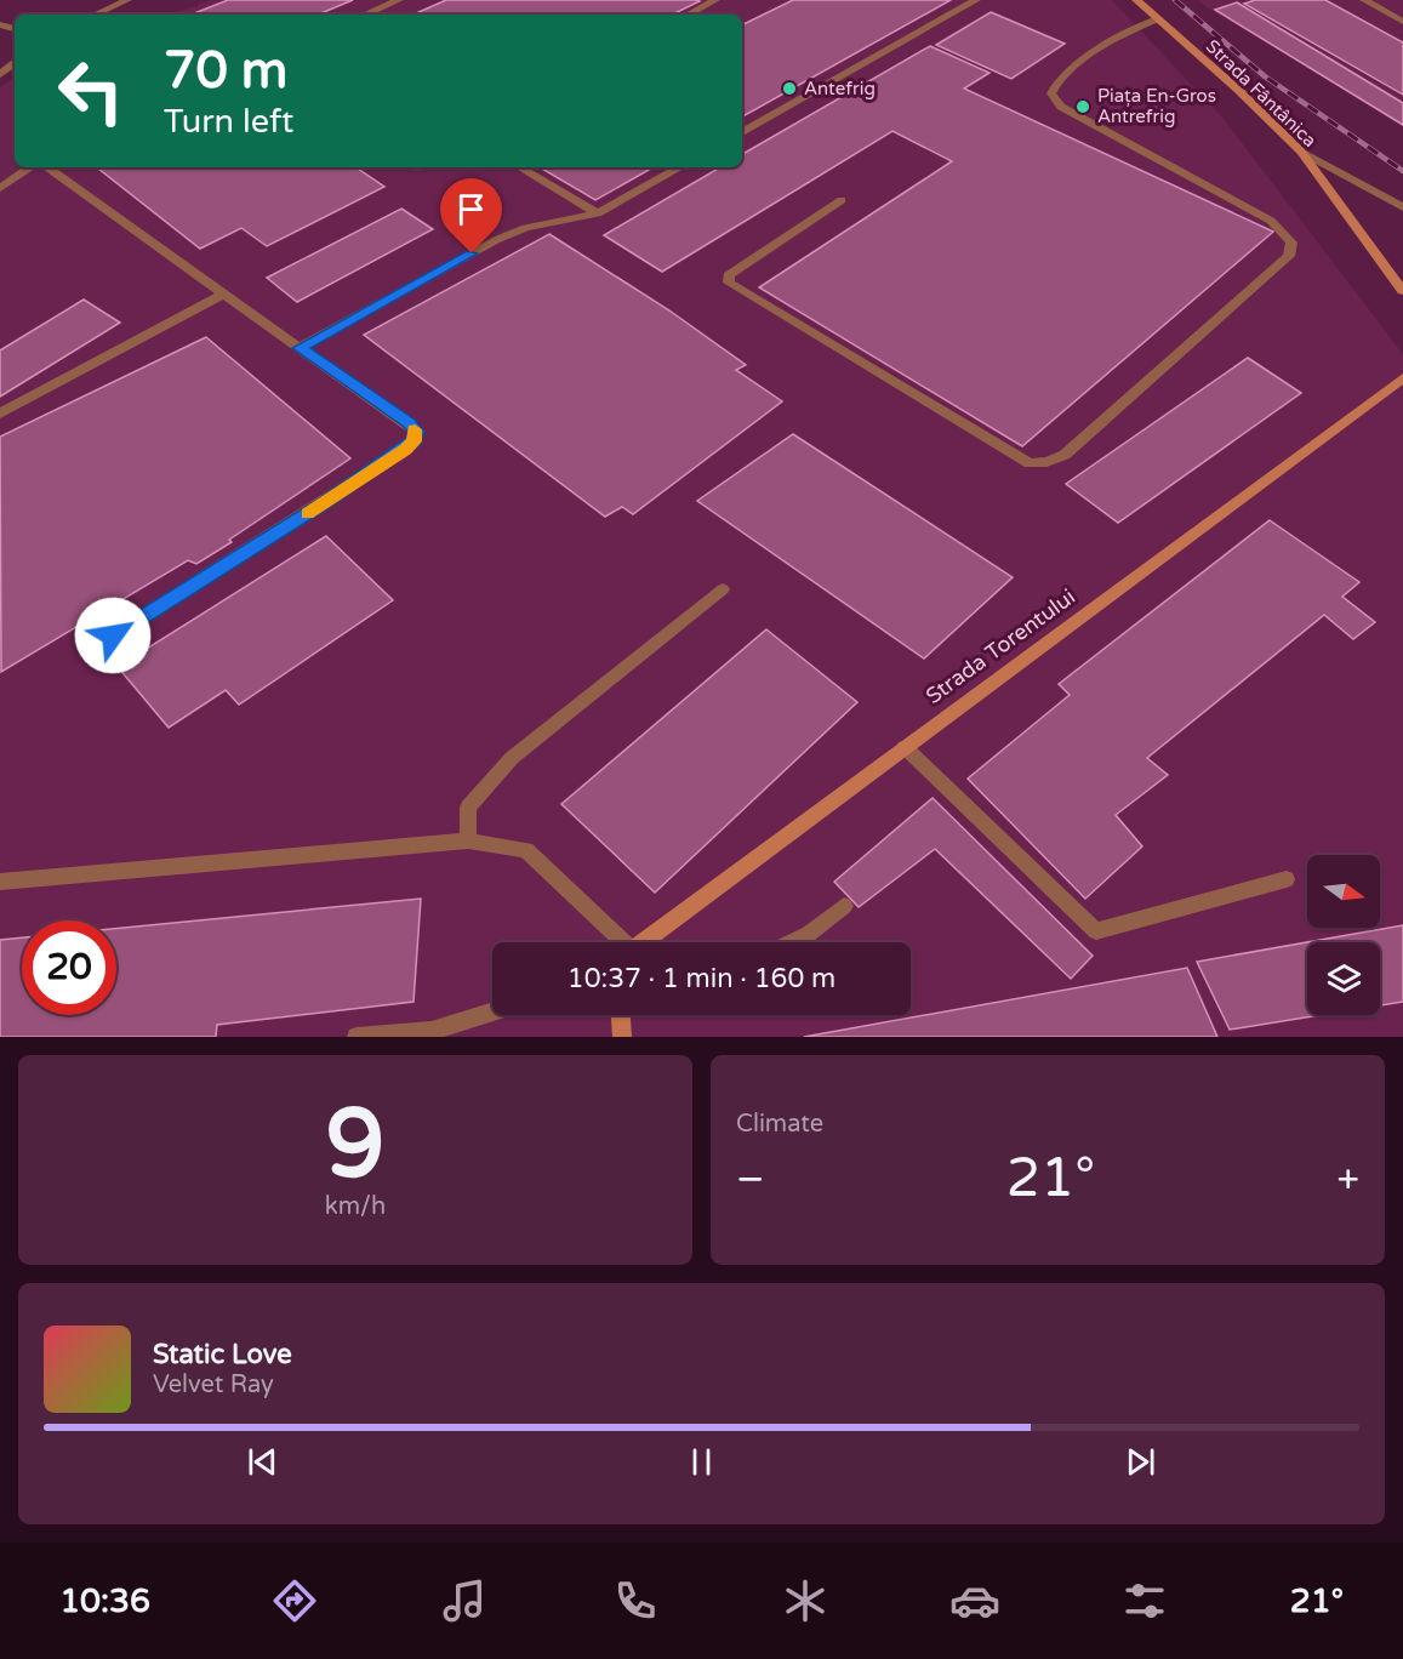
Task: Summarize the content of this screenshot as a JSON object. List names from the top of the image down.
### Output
{
  "streets": {
    "street": ["Strada Fântânica", "Strada Torentului"]
  },
  "places": ["Antefrig", "Piața En-Gros Antrefrig"],
  "north": "right",
  "page": {
    "turn": ["70 m", "Turn left"],
    "limit": "20",
    "trip": "10:37 · 1 min · 160 m",
    "tile": [
      ["9", "km/h"],
      "Climate"
    ],
    "heat": ["−", "21°", "+"],
    "song": ["Static Love", "Velvet Ray"],
    "tabs": ["10:36", "21°"]
  }
}
